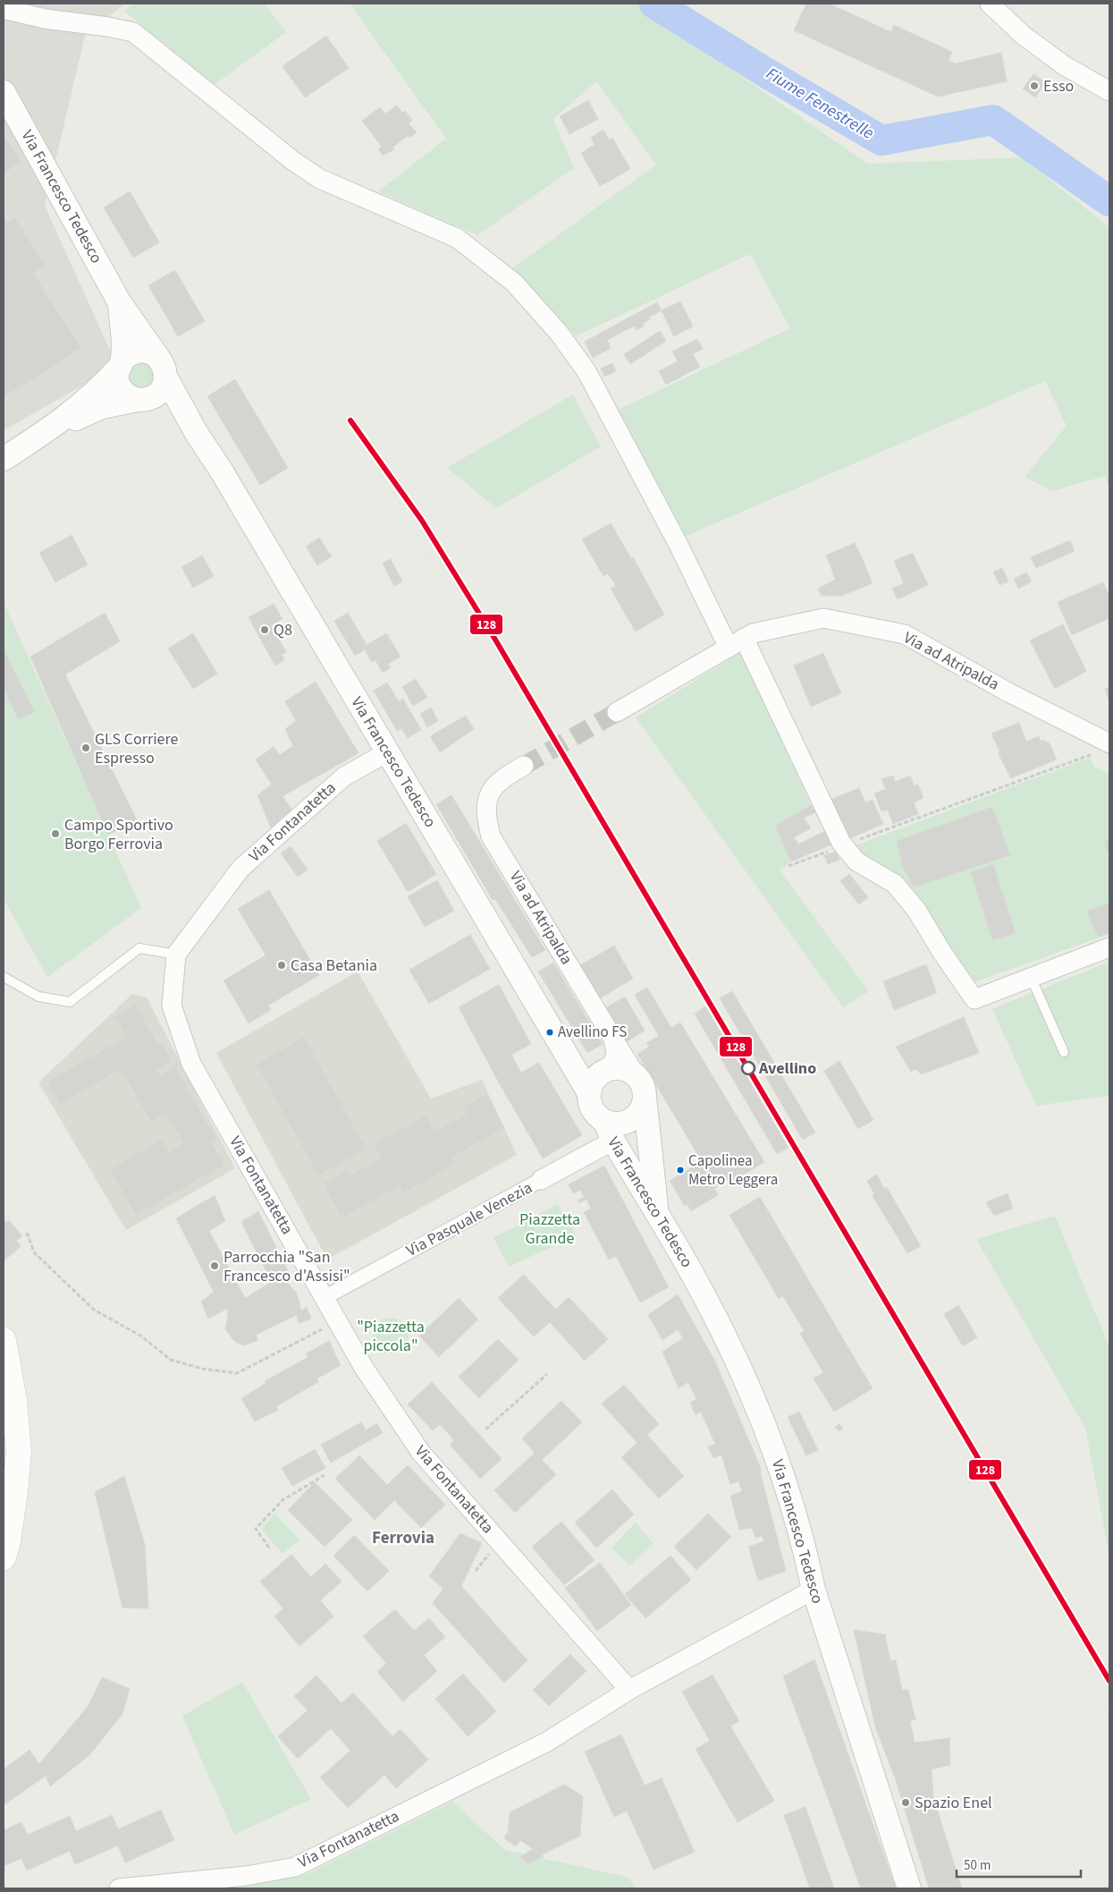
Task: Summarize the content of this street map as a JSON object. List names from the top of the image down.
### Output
{
  "streets": {
    "street": [
      "Via Francesco Tedesco",
      "Via ad Atripalda",
      "Via Fontanatetta",
      "Via Pasquale Venezia"
    ]
  },
  "crossings": [
    ["Via Francesco Tedesco", "Via Fontanatetta"],
    ["Via Francesco Tedesco", "Via Pasquale Venezia"],
    ["Via Fontanatetta", "Via Pasquale Venezia"]
  ],
  "districts": ["Ferrovia"],
  "water": ["Fiume Fenestrelle"],
  "parks": ["Piazzetta Grande", "\"Piazzetta piccola\""],
  "places": [
    "Esso",
    "Q8",
    "GLS Corriere Espresso",
    "Campo Sportivo Borgo Ferrovia",
    "Casa Betania",
    "Avellino FS",
    "Avellino",
    "Capolinea Metro Leggera",
    "Parrocchia \"San Francesco d'Assisi\"",
    "Spazio Enel"
  ],
  "lines": ["transit line 128"],
  "scale_bar": "50 m"
}
